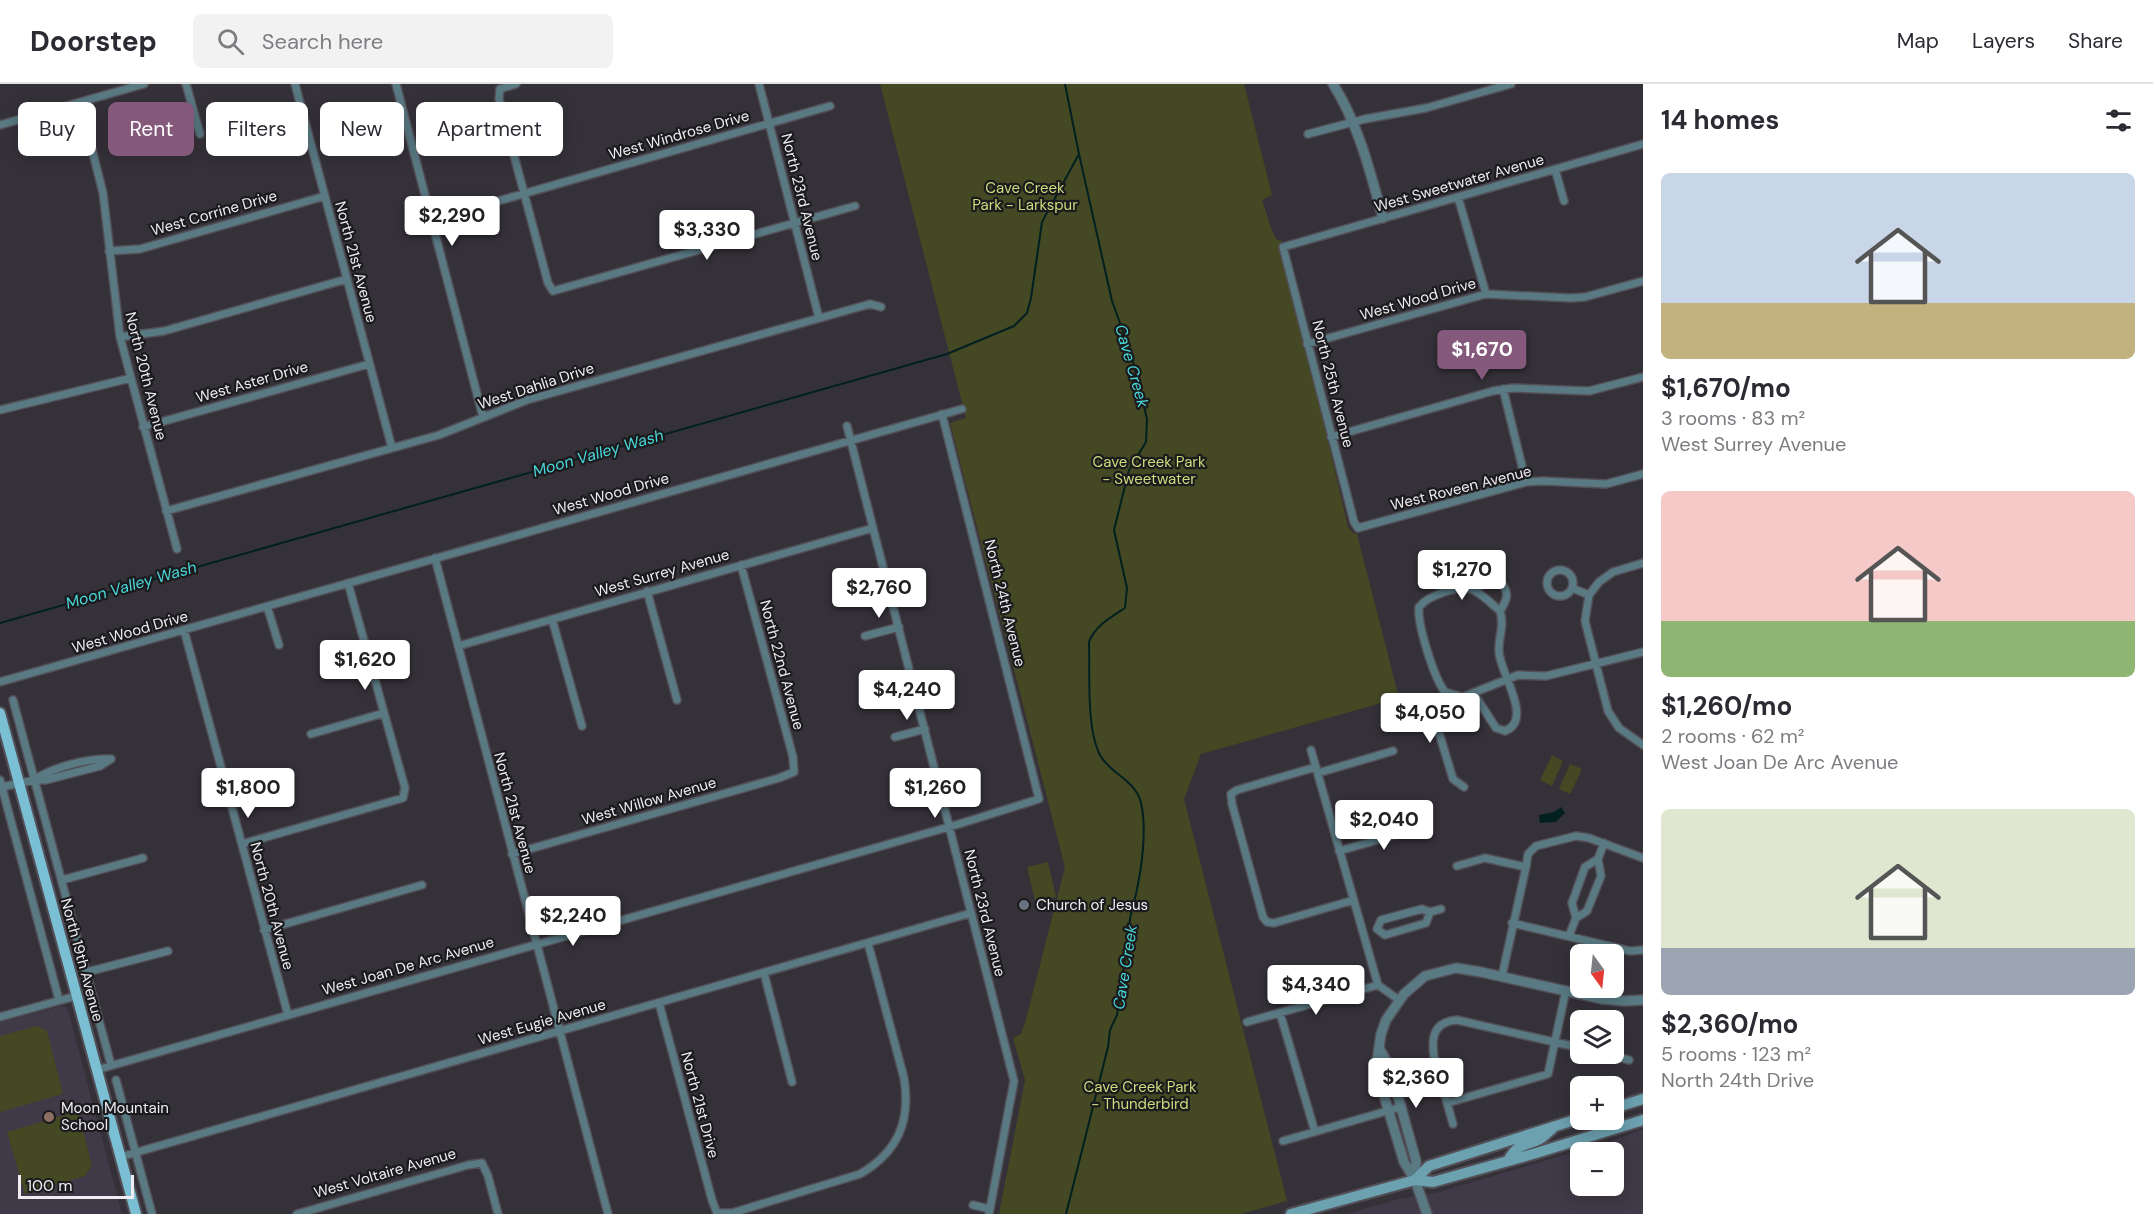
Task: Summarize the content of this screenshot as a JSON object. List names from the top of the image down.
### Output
{
  "streets": {
    "main road": ["North 19th Avenue"],
    "street": [
      "West Windrose Drive",
      "West Sweetwater Avenue",
      "North 23rd Avenue",
      "West Corrine Drive",
      "North 21st Avenue",
      "West Wood Drive",
      "North 20th Avenue",
      "West Aster Drive",
      "North 25th Avenue",
      "West Dahlia Drive",
      "West Roveen Avenue",
      "West Surrey Avenue",
      "North 24th Avenue",
      "North 22nd Avenue",
      "West Willow Avenue",
      "West Joan De Arc Avenue",
      "West Eugie Avenue",
      "North 21st Drive",
      "West Voltaire Avenue"
    ]
  },
  "crossings": [
    ["West Windrose Drive", "North 23rd Avenue"],
    ["West Sweetwater Avenue", "North 25th Avenue"],
    ["North 23rd Avenue", "West Wood Drive"],
    ["North 23rd Avenue", "West Dahlia Drive"],
    ["North 23rd Avenue", "West Surrey Avenue"],
    ["North 23rd Avenue", "West Joan De Arc Avenue"],
    ["North 23rd Avenue", "West Eugie Avenue"],
    ["West Corrine Drive", "North 21st Avenue"],
    ["West Corrine Drive", "North 20th Avenue"],
    ["North 21st Avenue", "West Wood Drive"],
    ["North 21st Avenue", "West Aster Drive"],
    ["North 21st Avenue", "West Dahlia Drive"],
    ["North 21st Avenue", "West Surrey Avenue"],
    ["North 21st Avenue", "West Willow Avenue"],
    ["North 21st Avenue", "West Joan De Arc Avenue"],
    ["North 21st Avenue", "West Eugie Avenue"],
    ["West Wood Drive", "North 20th Avenue"],
    ["West Wood Drive", "North 25th Avenue"],
    ["West Wood Drive", "North 24th Avenue"],
    ["North 20th Avenue", "West Aster Drive"],
    ["North 20th Avenue", "West Dahlia Drive"],
    ["North 20th Avenue", "West Joan De Arc Avenue"],
    ["North 25th Avenue", "West Roveen Avenue"],
    ["West Surrey Avenue", "North 22nd Avenue"],
    ["North 24th Avenue", "West Joan De Arc Avenue"],
    ["North 22nd Avenue", "West Willow Avenue"],
    ["North 19th Avenue", "West Joan De Arc Avenue"],
    ["North 19th Avenue", "West Eugie Avenue"],
    ["West Eugie Avenue", "North 21st Drive"]
  ],
  "water": ["Cave Creek", "Moon Valley Wash"],
  "parks": ["Cave Creek Park - Larkspur", "Cave Creek Park - Sweetwater", "Cave Creek Park - Thunderbird"],
  "places": ["Church of Jesus", "Moon Mountain School"],
  "scale_bar": "100 m",
  "north": "bottom",
  "page": {
    "header": "Doorstep",
    "search": "Search here",
    "nav": ["Map", "Layers", "Share"],
    "heading": "14 homes",
    "chip": [
      "Buy",
      "Rent",
      "Filters",
      "New",
      "Apartment"
    ],
    "list": [
      {
        "name": "$1,670/mo",
        "note": "3 rooms · 83 m² · West Surrey Avenue"
      },
      {
        "name": "$1,260/mo",
        "note": "2 rooms · 62 m² · West Joan De Arc Avenue"
      },
      {
        "name": "$2,360/mo",
        "note": "5 rooms · 123 m² · North 24th Drive"
      }
    ],
    "price": [
      "$2,290",
      "$3,330",
      "$1,670",
      "$1,270",
      "$2,760",
      "$1,620",
      "$4,240",
      "$4,050",
      "$1,800",
      "$1,260",
      "$2,040",
      "$2,240",
      "$4,340",
      "$2,360"
    ],
    "map_buttons": ["+", "−"],
    "scale": "100 m"
  }
}
